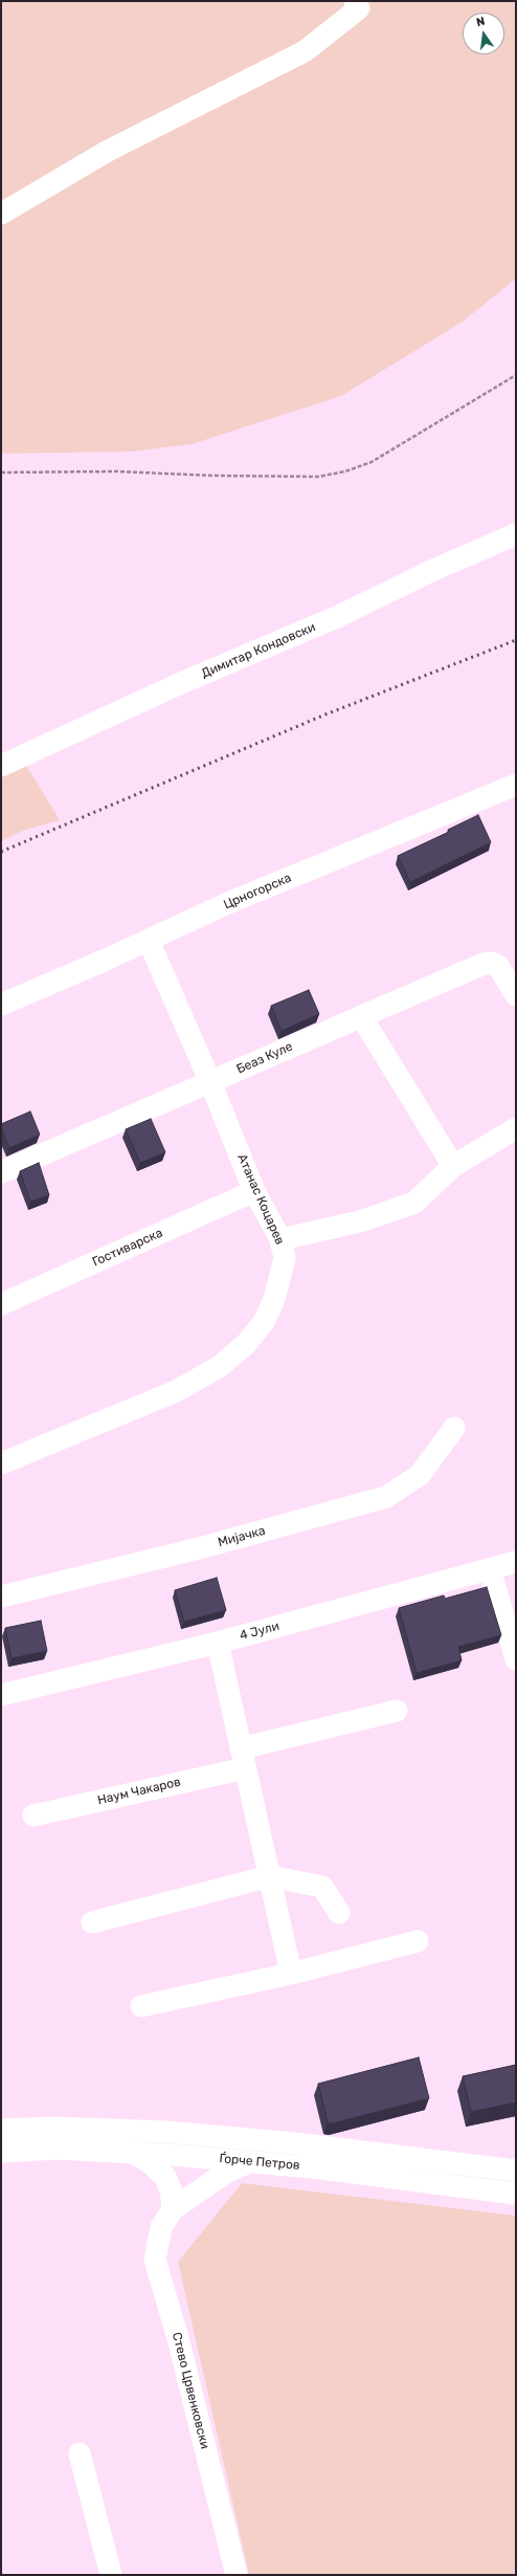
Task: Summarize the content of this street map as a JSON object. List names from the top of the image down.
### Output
{
  "streets": {
    "street": [
      "Димитар Кондовски",
      "Црногорска",
      "Беаз Куле",
      "Атанас Коцарев",
      "Гостиварска",
      "Мијачка",
      "4 Јули",
      "Наум Чакаров",
      "Ѓорче Петров",
      "Стево Црвенковски"
    ]
  },
  "crossings": [
    ["Црногорска", "Атанас Коцарев"],
    ["Беаз Куле", "Атанас Коцарев"],
    ["Атанас Коцарев", "Гостиварска"],
    ["Ѓорче Петров", "Стево Црвенковски"]
  ],
  "north": "top"
}
